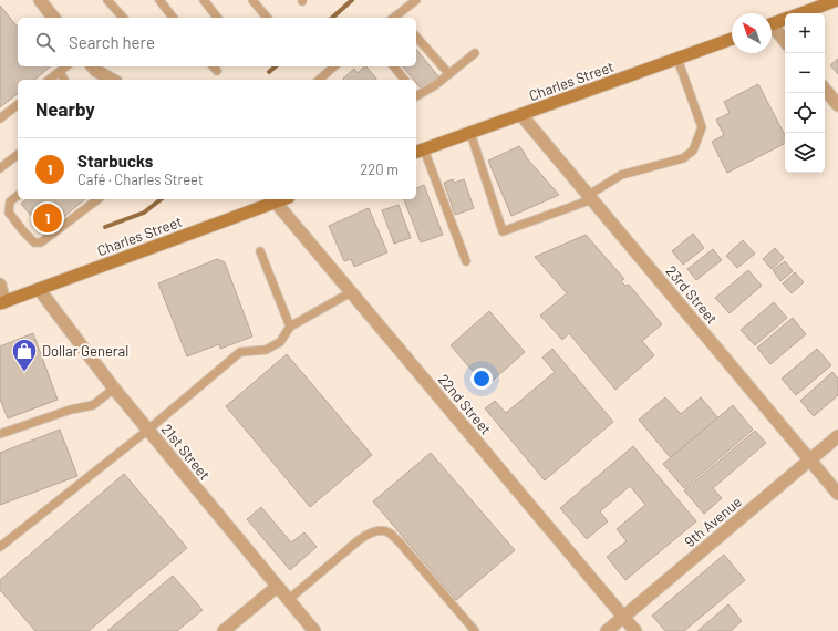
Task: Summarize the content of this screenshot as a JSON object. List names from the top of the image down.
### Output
{
  "streets": {
    "main road": ["Charles Street"],
    "street": [
      "23rd Street",
      "22nd Street",
      "21st Street",
      "9th Avenue"
    ]
  },
  "crossings": [
    ["Charles Street", "23rd Street"],
    ["Charles Street", "22nd Street"],
    ["Charles Street", "21st Street"],
    ["23rd Street", "9th Avenue"],
    ["22nd Street", "9th Avenue"]
  ],
  "places": {
    "shop": ["Dollar General"]
  },
  "north": "top left",
  "page": {
    "map_buttons": ["+", "−"],
    "search": "Search here",
    "heading": "Nearby",
    "list": [
      {
        "mark": "1",
        "name": "Starbucks",
        "note": "Café · Charles Street",
        "value": "220 m"
      }
    ],
    "pins": "1"
  }
}
